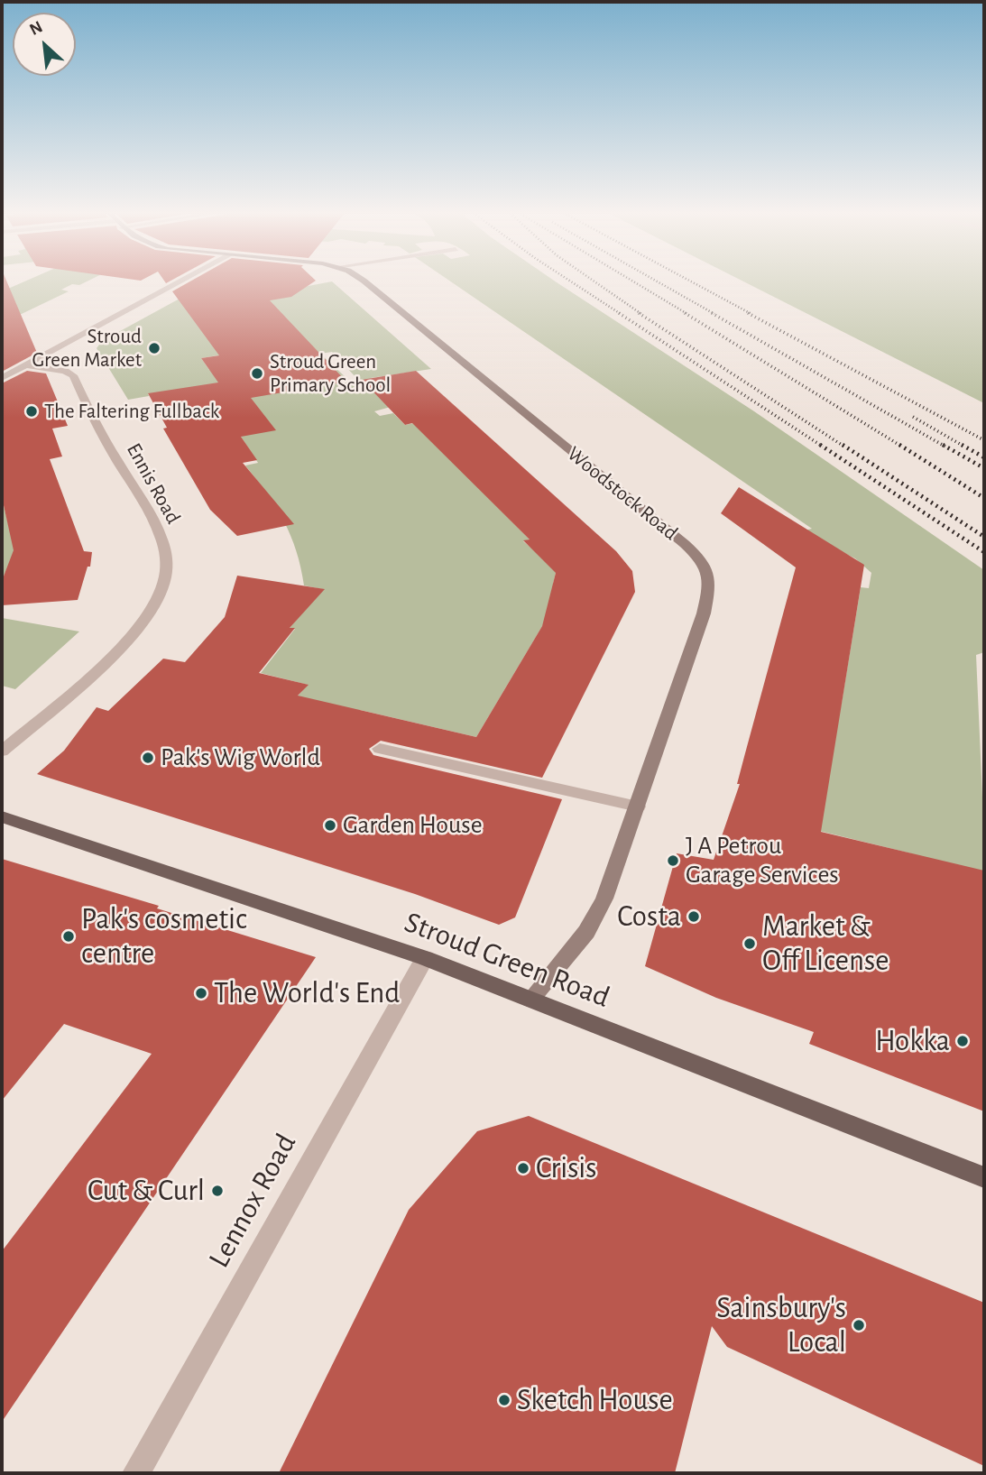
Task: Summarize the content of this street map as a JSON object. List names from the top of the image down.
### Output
{
  "streets": {
    "main road": ["Woodstock Road", "Stroud Green Road"],
    "street": ["Ennis Road", "Lennox Road"]
  },
  "crossings": [
    ["Woodstock Road", "Stroud Green Road"],
    ["Stroud Green Road", "Lennox Road"]
  ],
  "places": [
    "Stroud Green Market",
    "Stroud Green Primary School",
    "The Faltering Fullback",
    "Pak's Wig World",
    "Garden House",
    "J A Petrou Garage Services",
    "Costa",
    "Pak's cosmetic centre",
    "Market & Off License",
    "The World's End",
    "Hokka",
    "Crisis",
    "Cut & Curl",
    "Sainsbury's Local",
    "Sketch House"
  ],
  "north": "top left"
}
